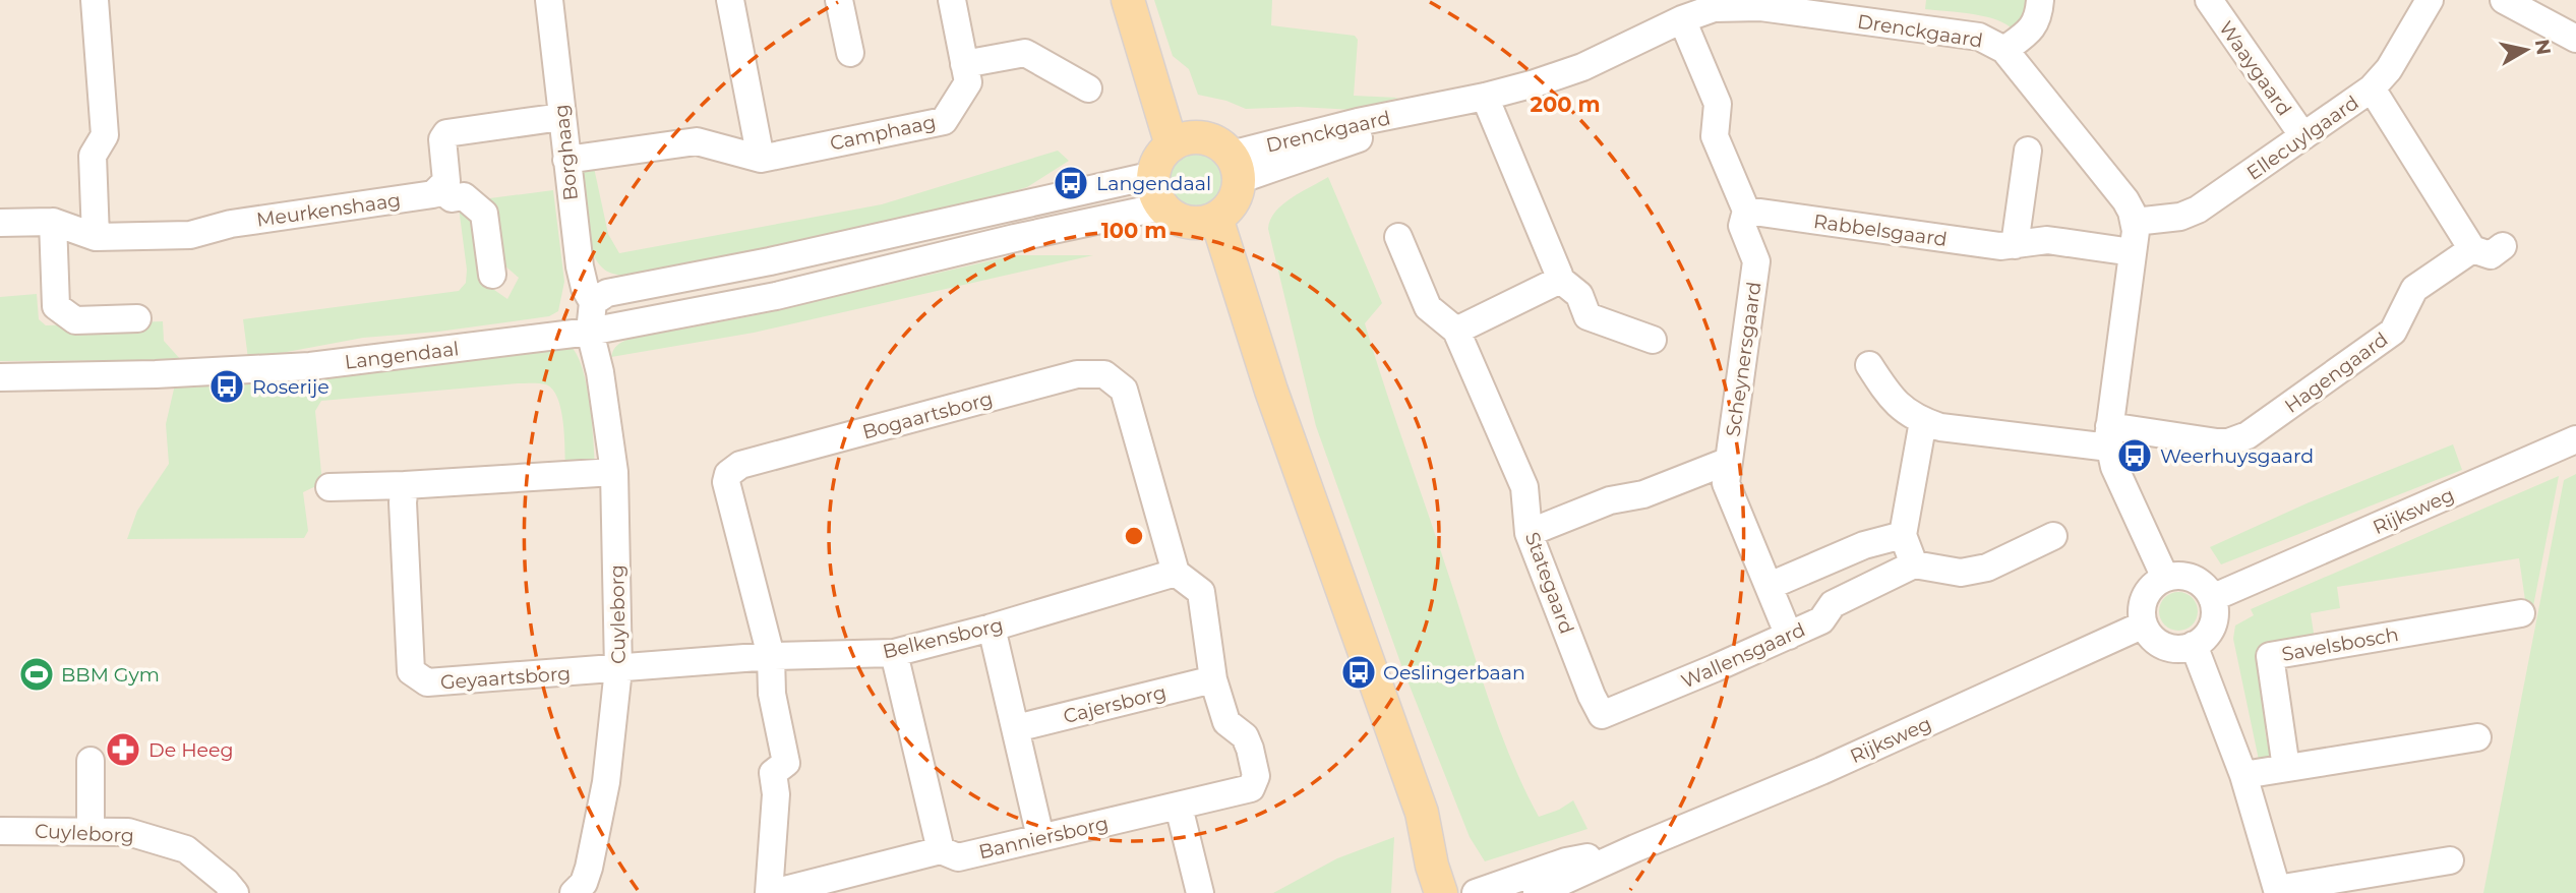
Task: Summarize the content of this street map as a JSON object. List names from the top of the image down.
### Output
{
  "streets": {
    "street": [
      "Drenckgaard",
      "Waaygaard",
      "Camphaag",
      "Ellecuylgaard",
      "Borghaag",
      "Meurkenshaag",
      "Rabbelsgaard",
      "Langendaal",
      "Scheynersgaard",
      "Hagengaard",
      "Bogaartsborg",
      "Rijksweg",
      "Stategaard",
      "Cuyleborg",
      "Belkensborg",
      "Savelsbosch",
      "Wallensgaard",
      "Geyaartsborg",
      "Cajersborg",
      "Banniersborg"
    ]
  },
  "crossings": [
    ["Drenckgaard", "Langendaal"],
    ["Drenckgaard", "Scheynersgaard"],
    ["Waaygaard", "Ellecuylgaard"],
    ["Camphaag", "Borghaag"],
    ["Rabbelsgaard", "Scheynersgaard"],
    ["Langendaal", "Cuyleborg"],
    ["Scheynersgaard", "Stategaard"],
    ["Scheynersgaard", "Wallensgaard"],
    ["Bogaartsborg", "Belkensborg"],
    ["Bogaartsborg", "Banniersborg"],
    ["Stategaard", "Wallensgaard"],
    ["Cuyleborg", "Belkensborg"],
    ["Cuyleborg", "Geyaartsborg"],
    ["Belkensborg", "Geyaartsborg"],
    ["Belkensborg", "Banniersborg"],
    ["Cajersborg", "Banniersborg"]
  ],
  "places": {
    "bus stop": [
      "Langendaal",
      "Roserije",
      "Weerhuysgaard",
      "Oeslingerbaan"
    ],
    "sports": ["BBM Gym"],
    "pharmacy": ["De Heeg"]
  },
  "north": "right",
  "rings": ["200 m", "100 m"]
}
